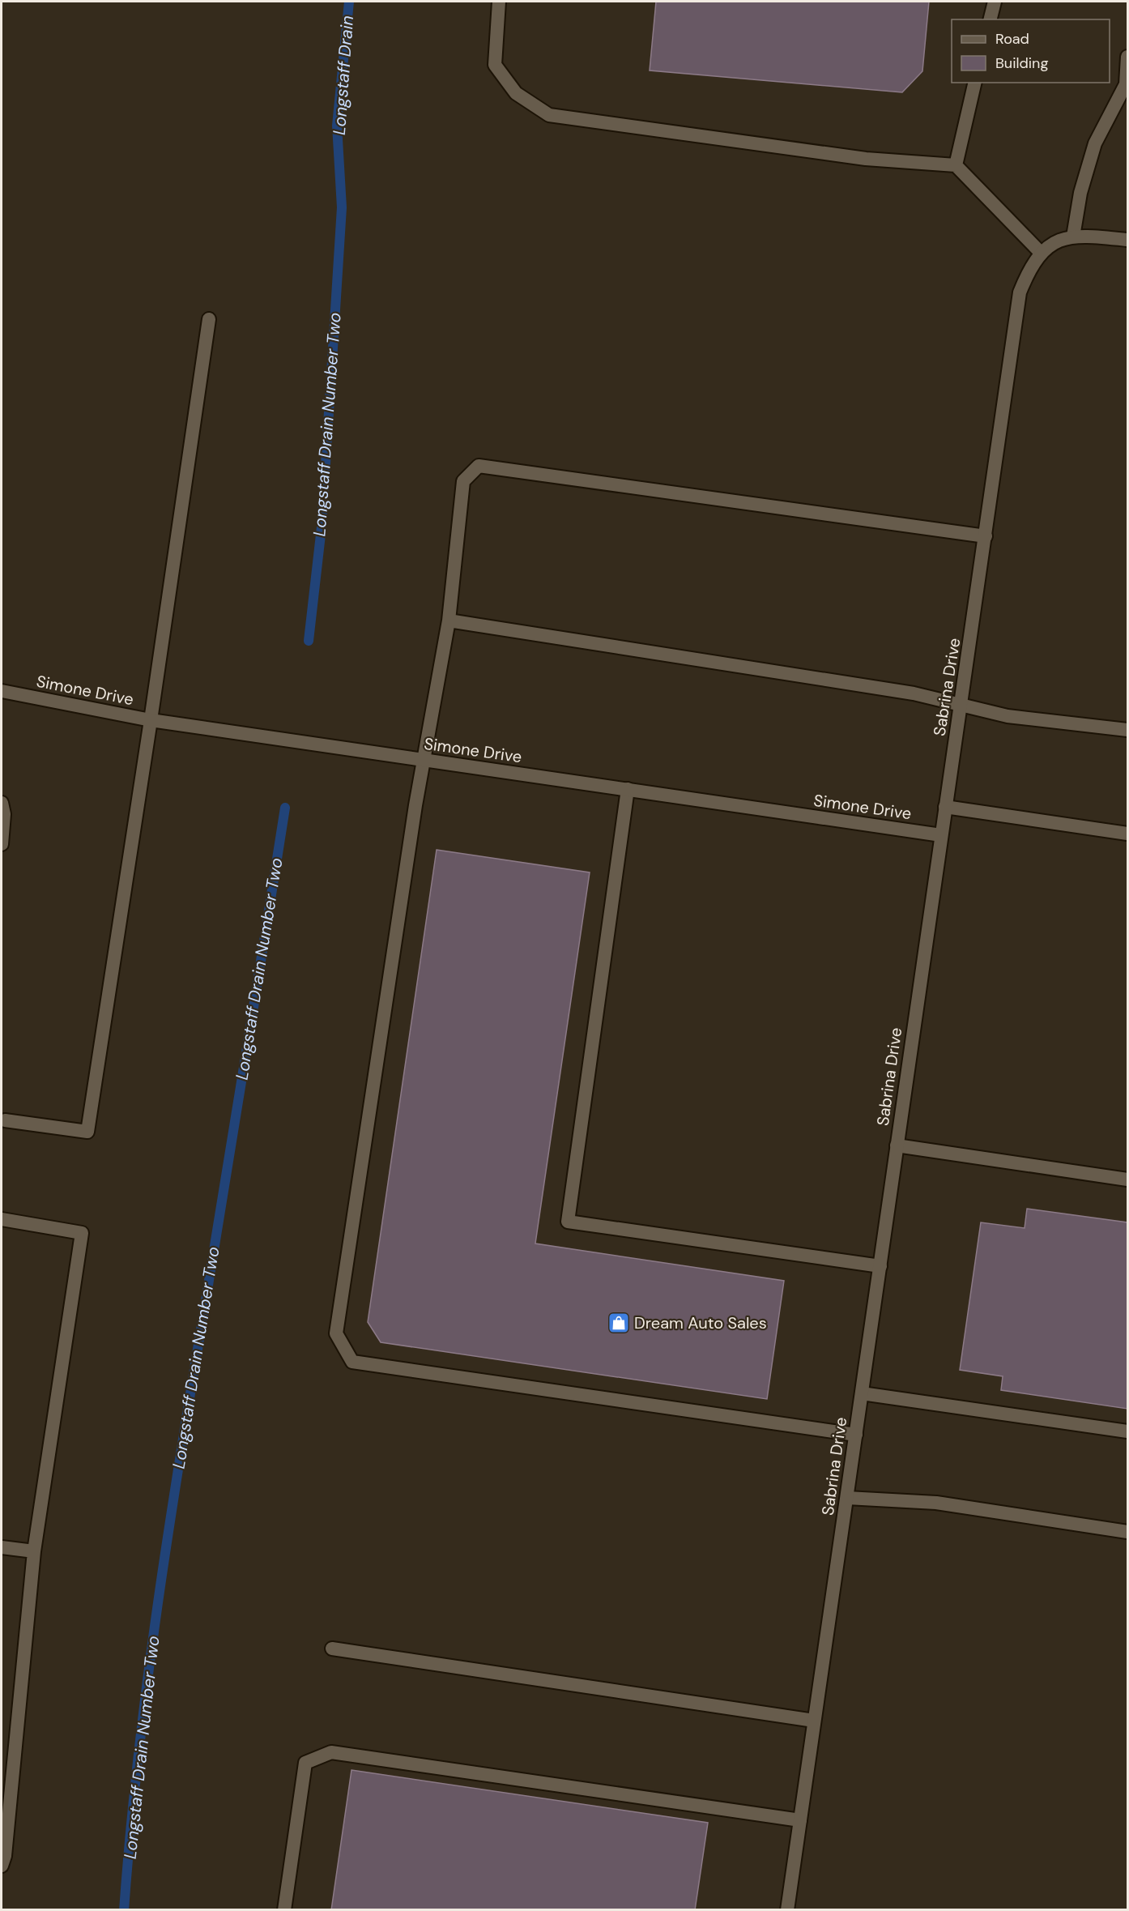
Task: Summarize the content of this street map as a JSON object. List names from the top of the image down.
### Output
{
  "streets": {
    "street": ["Sabrina Drive", "Simone Drive"]
  },
  "crossings": [
    ["Sabrina Drive", "Simone Drive"]
  ],
  "water": ["Longstaff Drain", "Longstaff Drain Number Two"],
  "places": {
    "shop": ["Dream Auto Sales"]
  },
  "legend": ["Road", "Building"]
}
